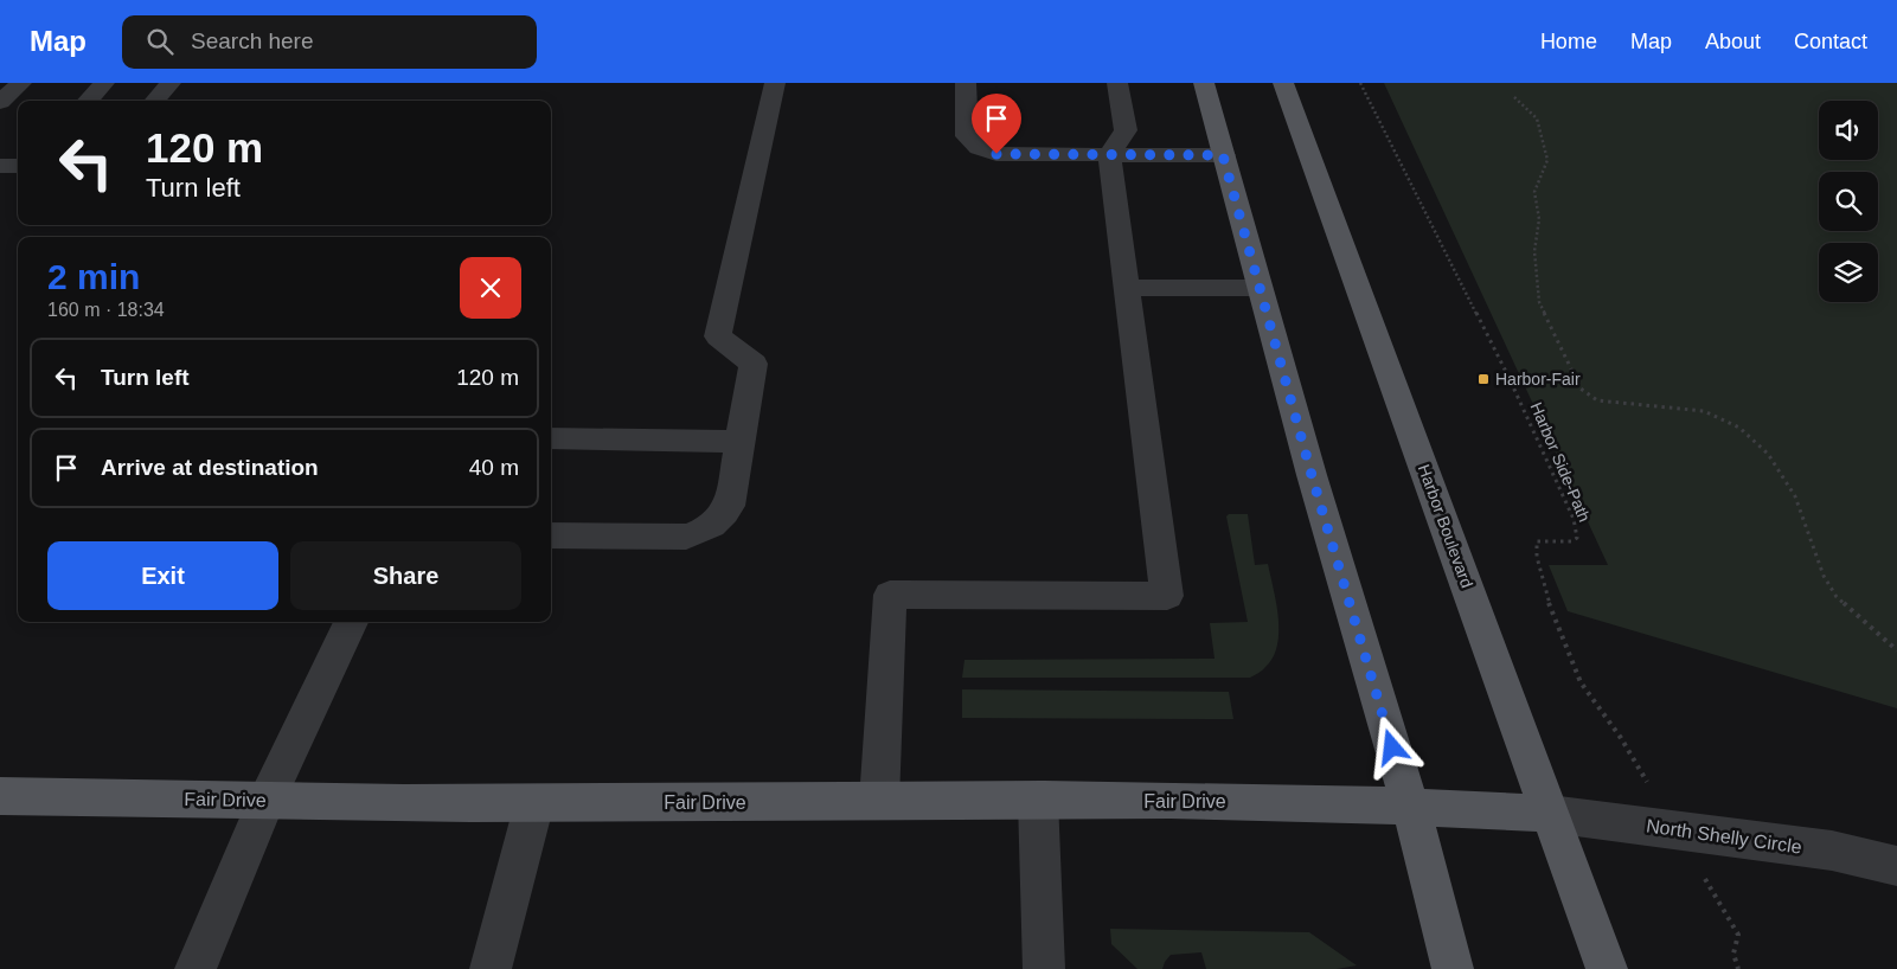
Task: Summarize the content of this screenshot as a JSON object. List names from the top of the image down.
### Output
{
  "streets": {
    "main road": ["Harbor Boulevard", "Fair Drive"],
    "street": ["North Shelly Circle"],
    "path": ["Harbor Side-Path"]
  },
  "crossings": [
    ["Harbor Boulevard", "Fair Drive"],
    ["Harbor Boulevard", "North Shelly Circle"],
    ["Fair Drive", "North Shelly Circle"]
  ],
  "places": {
    "transit": ["Harbor-Fair"]
  },
  "page": {
    "header": "Map",
    "search": "Search here",
    "nav": [
      "Home",
      "Map",
      "About",
      "Contact"
    ],
    "turn": ["120 m", "Turn left"],
    "heading": ["2 min", "160 m · 18:34"],
    "list": [
      {
        "name": "Turn left",
        "value": "120 m"
      },
      {
        "name": "Arrive at destination",
        "value": "40 m"
      }
    ],
    "buttons": ["Exit", "Share"]
  }
}
